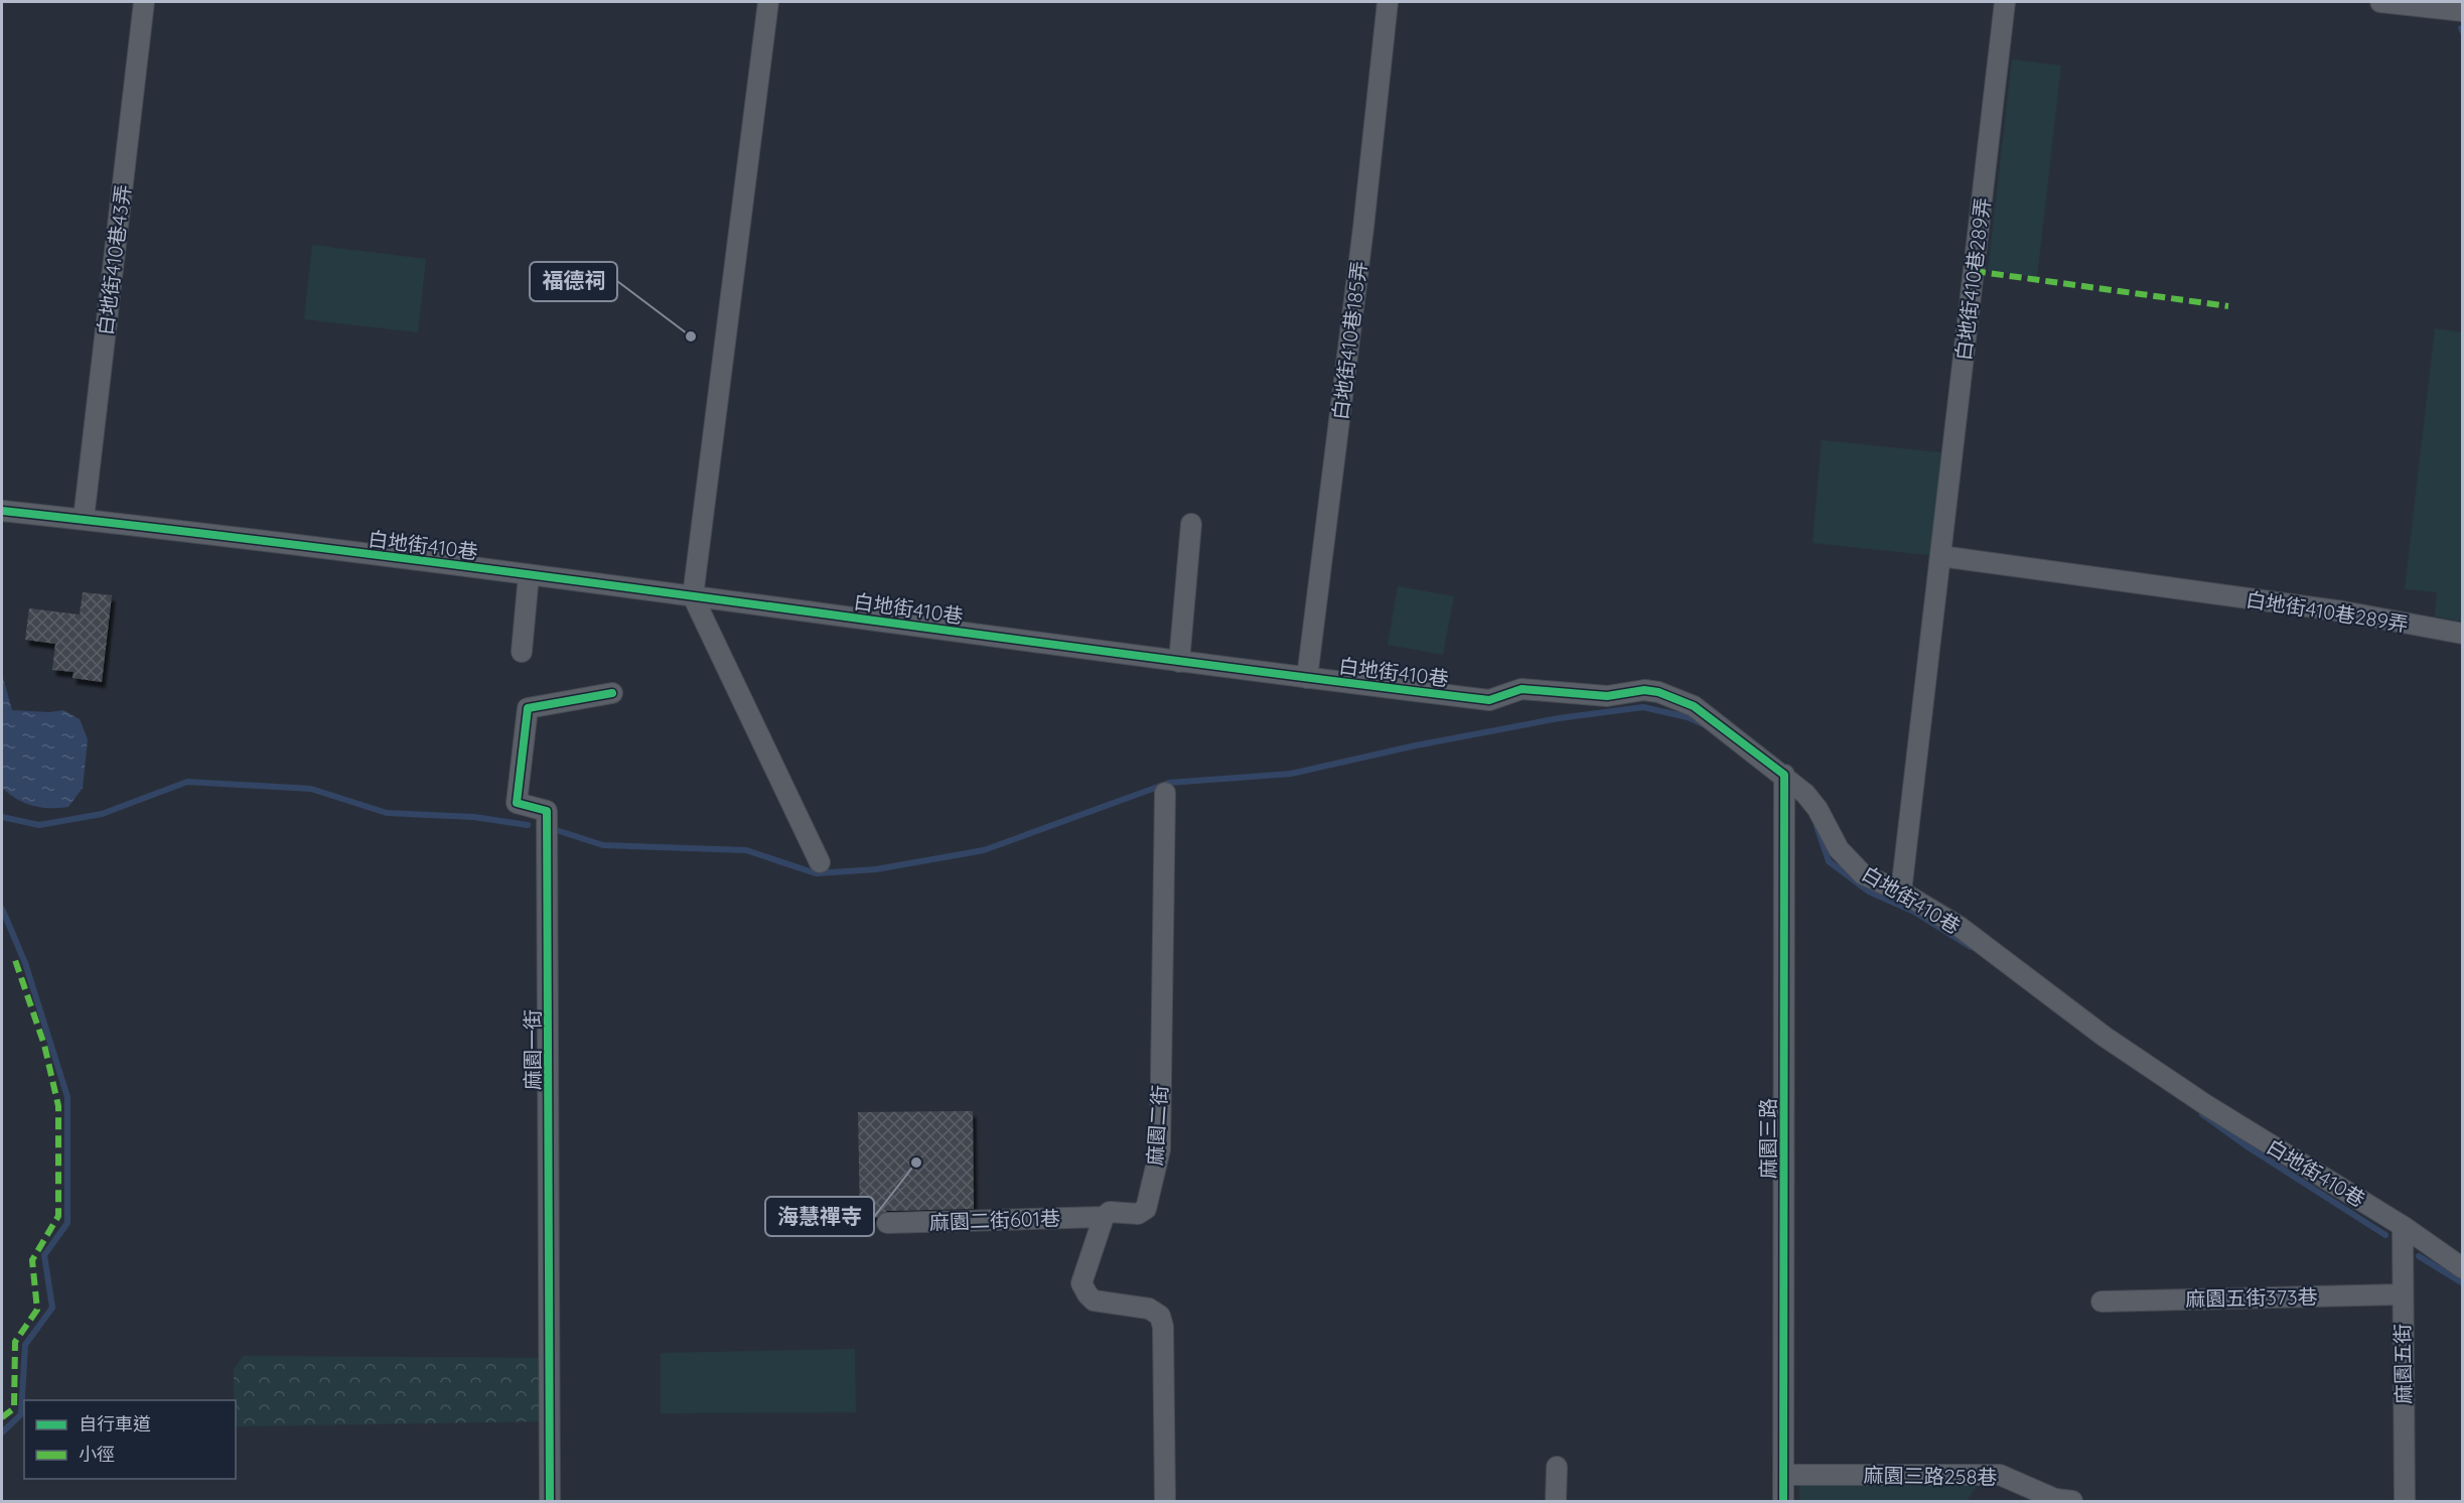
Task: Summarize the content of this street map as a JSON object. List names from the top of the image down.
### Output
{
  "streets": {
    "street": [
      "白地街410巷43弄",
      "白地街410巷289弄",
      "白地街410巷185弄",
      "白地街410巷",
      "麻園一街",
      "麻園二街",
      "麻園三路",
      "麻園二街601巷",
      "麻園五街373巷",
      "麻園五街",
      "麻園三路258巷"
    ]
  },
  "crossings": [
    ["白地街410巷43弄", "白地街410巷"],
    ["白地街410巷289弄", "白地街410巷"],
    ["白地街410巷185弄", "白地街410巷"],
    ["白地街410巷", "麻園三路"],
    ["白地街410巷", "麻園五街"],
    ["麻園二街", "麻園二街601巷"],
    ["麻園三路", "麻園三路258巷"],
    ["麻園五街373巷", "麻園五街"]
  ],
  "places": ["福德祠", "海慧禪寺"],
  "legend": ["自行車道", "小徑"]
}
